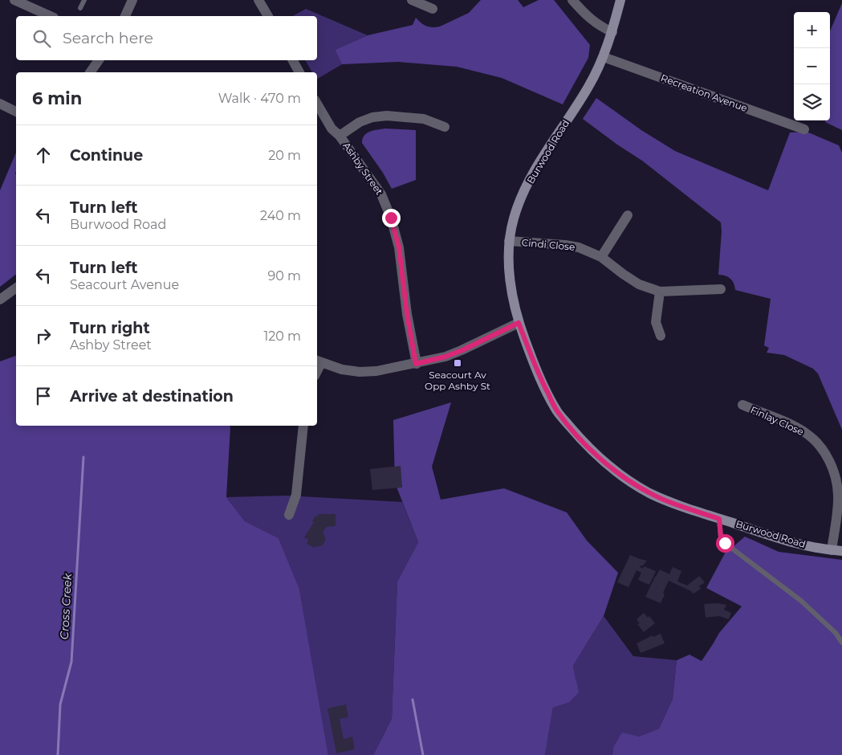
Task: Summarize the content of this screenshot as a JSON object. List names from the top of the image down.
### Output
{
  "streets": {
    "main road": ["Burwood Road"],
    "street": [
      "Recreation Avenue",
      "Ashby Street",
      "Cindi Close",
      "Finlay Close"
    ]
  },
  "crossings": [
    ["Recreation Avenue", "Burwood Road"],
    ["Burwood Road", "Cindi Close"],
    ["Burwood Road", "Finlay Close"]
  ],
  "water": ["Cross Creek"],
  "places": {
    "transit": ["Seacourt Av Opp Ashby St"]
  },
  "page": {
    "map_buttons": ["+", "−"],
    "search": "Search here",
    "heading": ["6 min", "Walk · 470 m"],
    "list": [
      ["Continue", "20 m"],
      ["Turn left", "Burwood Road", "240 m"],
      ["Turn left", "Seacourt Avenue", "90 m"],
      ["Turn right", "Ashby Street", "120 m"],
      "Arrive at destination"
    ]
  }
}
